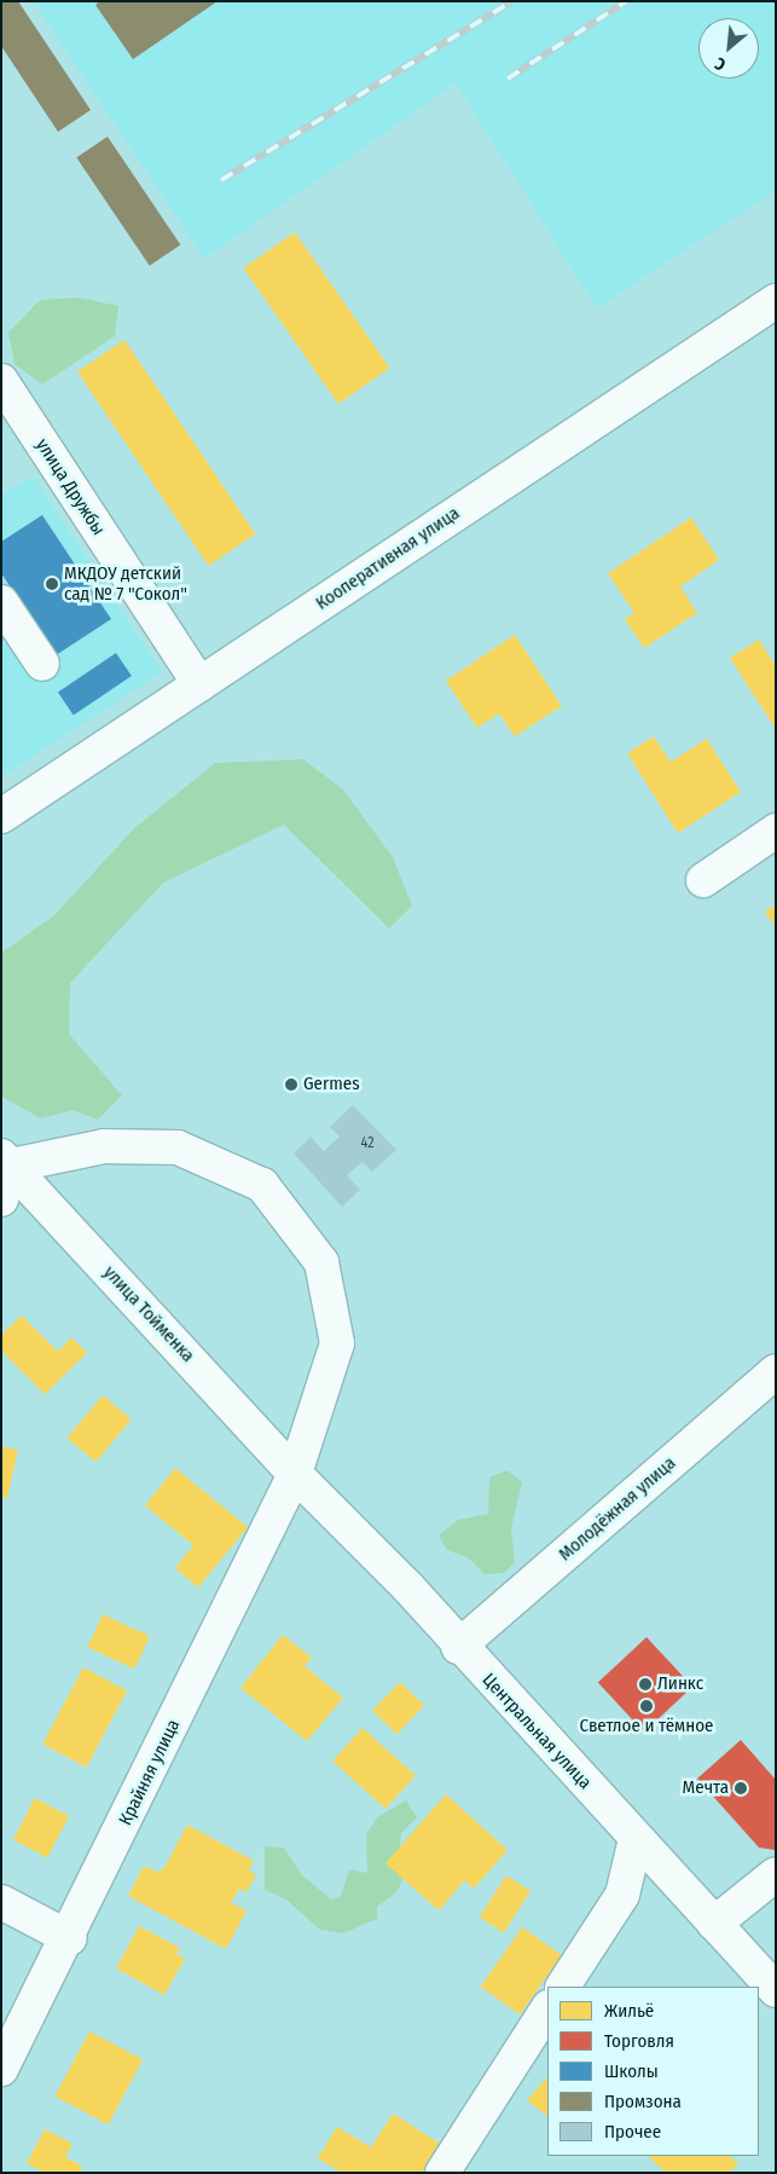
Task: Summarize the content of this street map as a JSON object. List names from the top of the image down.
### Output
{
  "streets": {
    "street": [
      "улица Дружбы",
      "Кооперативная улица",
      "улица Тойменка",
      "Молодёжная улица",
      "Центральная улица",
      "Крайняя улица"
    ]
  },
  "crossings": [
    ["улица Дружбы", "Кооперативная улица"],
    ["улица Тойменка", "Центральная улица"],
    ["улица Тойменка", "Крайняя улица"],
    ["Молодёжная улица", "Центральная улица"],
    ["Центральная улица", "Крайняя улица"]
  ],
  "places": [
    "МКДОУ детский сад № 7 \"Сокол\"",
    "Germes",
    "Линкс",
    "Светлое и тёмное",
    "Мечта"
  ],
  "house_numbers": ["42"],
  "legend": [
    "Жильё",
    "Торговля",
    "Школы",
    "Промзона",
    "Прочее"
  ],
  "north": "bottom left"
}
